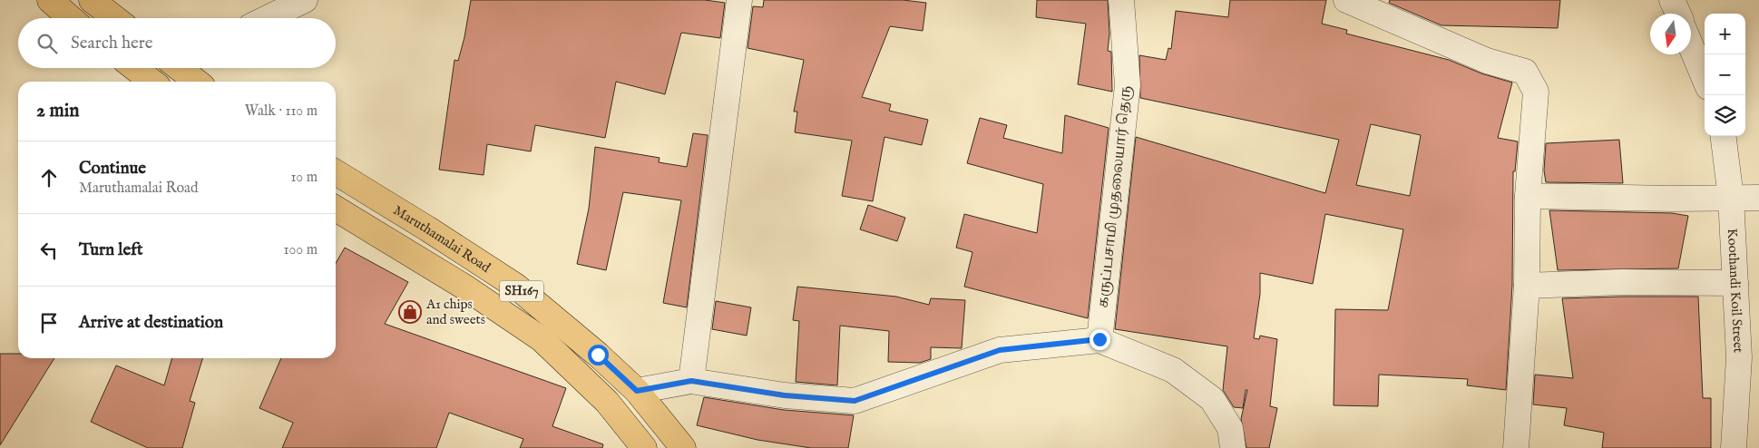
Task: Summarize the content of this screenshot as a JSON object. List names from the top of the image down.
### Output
{
  "streets": {
    "main road": ["Maruthamalai Road", "SH167"],
    "street": ["கருப்பசாமி முதலையார் தெரு", "Koothandi Koil Street"]
  },
  "places": {
    "shop": ["A1 chips and sweets"]
  },
  "north": "bottom",
  "page": {
    "map_buttons": ["+", "−"],
    "search": "Search here",
    "heading": ["2 min", "Walk · 110 m"],
    "list": [
      ["Continue", "Maruthamalai Road", "10 m"],
      ["Turn left", "100 m"],
      "Arrive at destination"
    ]
  }
}
